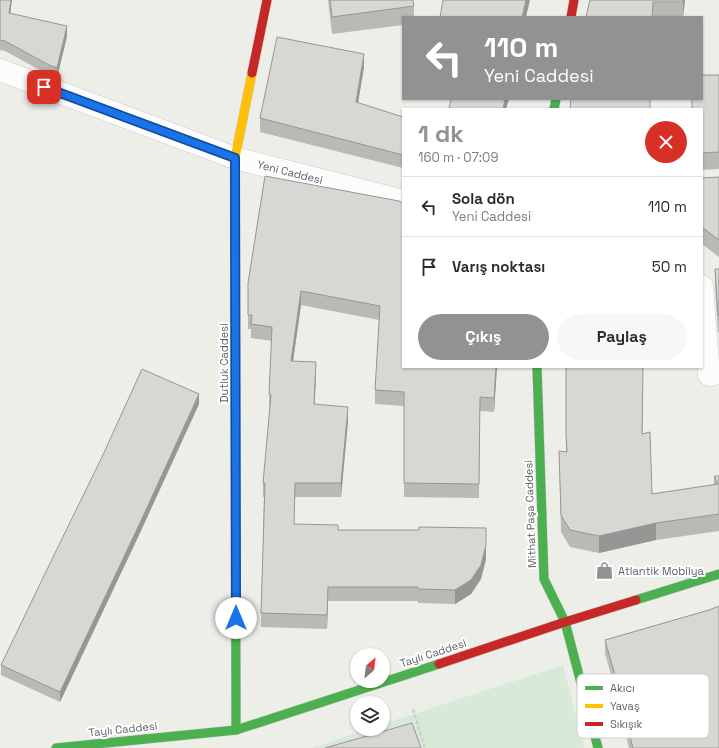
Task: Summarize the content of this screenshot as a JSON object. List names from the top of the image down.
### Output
{
  "streets": {
    "street": [
      "Yeni Caddesi",
      "Dutluk Caddesi",
      "Mithat Paşa Caddesi",
      "Taylı Caddesi"
    ]
  },
  "crossings": [
    ["Yeni Caddesi", "Dutluk Caddesi"],
    ["Dutluk Caddesi", "Taylı Caddesi"],
    ["Mithat Paşa Caddesi", "Taylı Caddesi"]
  ],
  "places": {
    "shop": ["Atlantik Mobilya"]
  },
  "legend": ["Akıcı", "Yavaş", "Sıkışık"],
  "north": "top right",
  "page": {
    "turn": ["110 m", "Yeni Caddesi"],
    "heading": ["1 dk", "160 m · 07:09"],
    "list": [
      {
        "name": "Sola dön",
        "note": "Yeni Caddesi",
        "value": "110 m"
      },
      {
        "name": "Varış noktası",
        "value": "50 m"
      }
    ],
    "buttons": ["Çıkış", "Paylaş"]
  }
}
